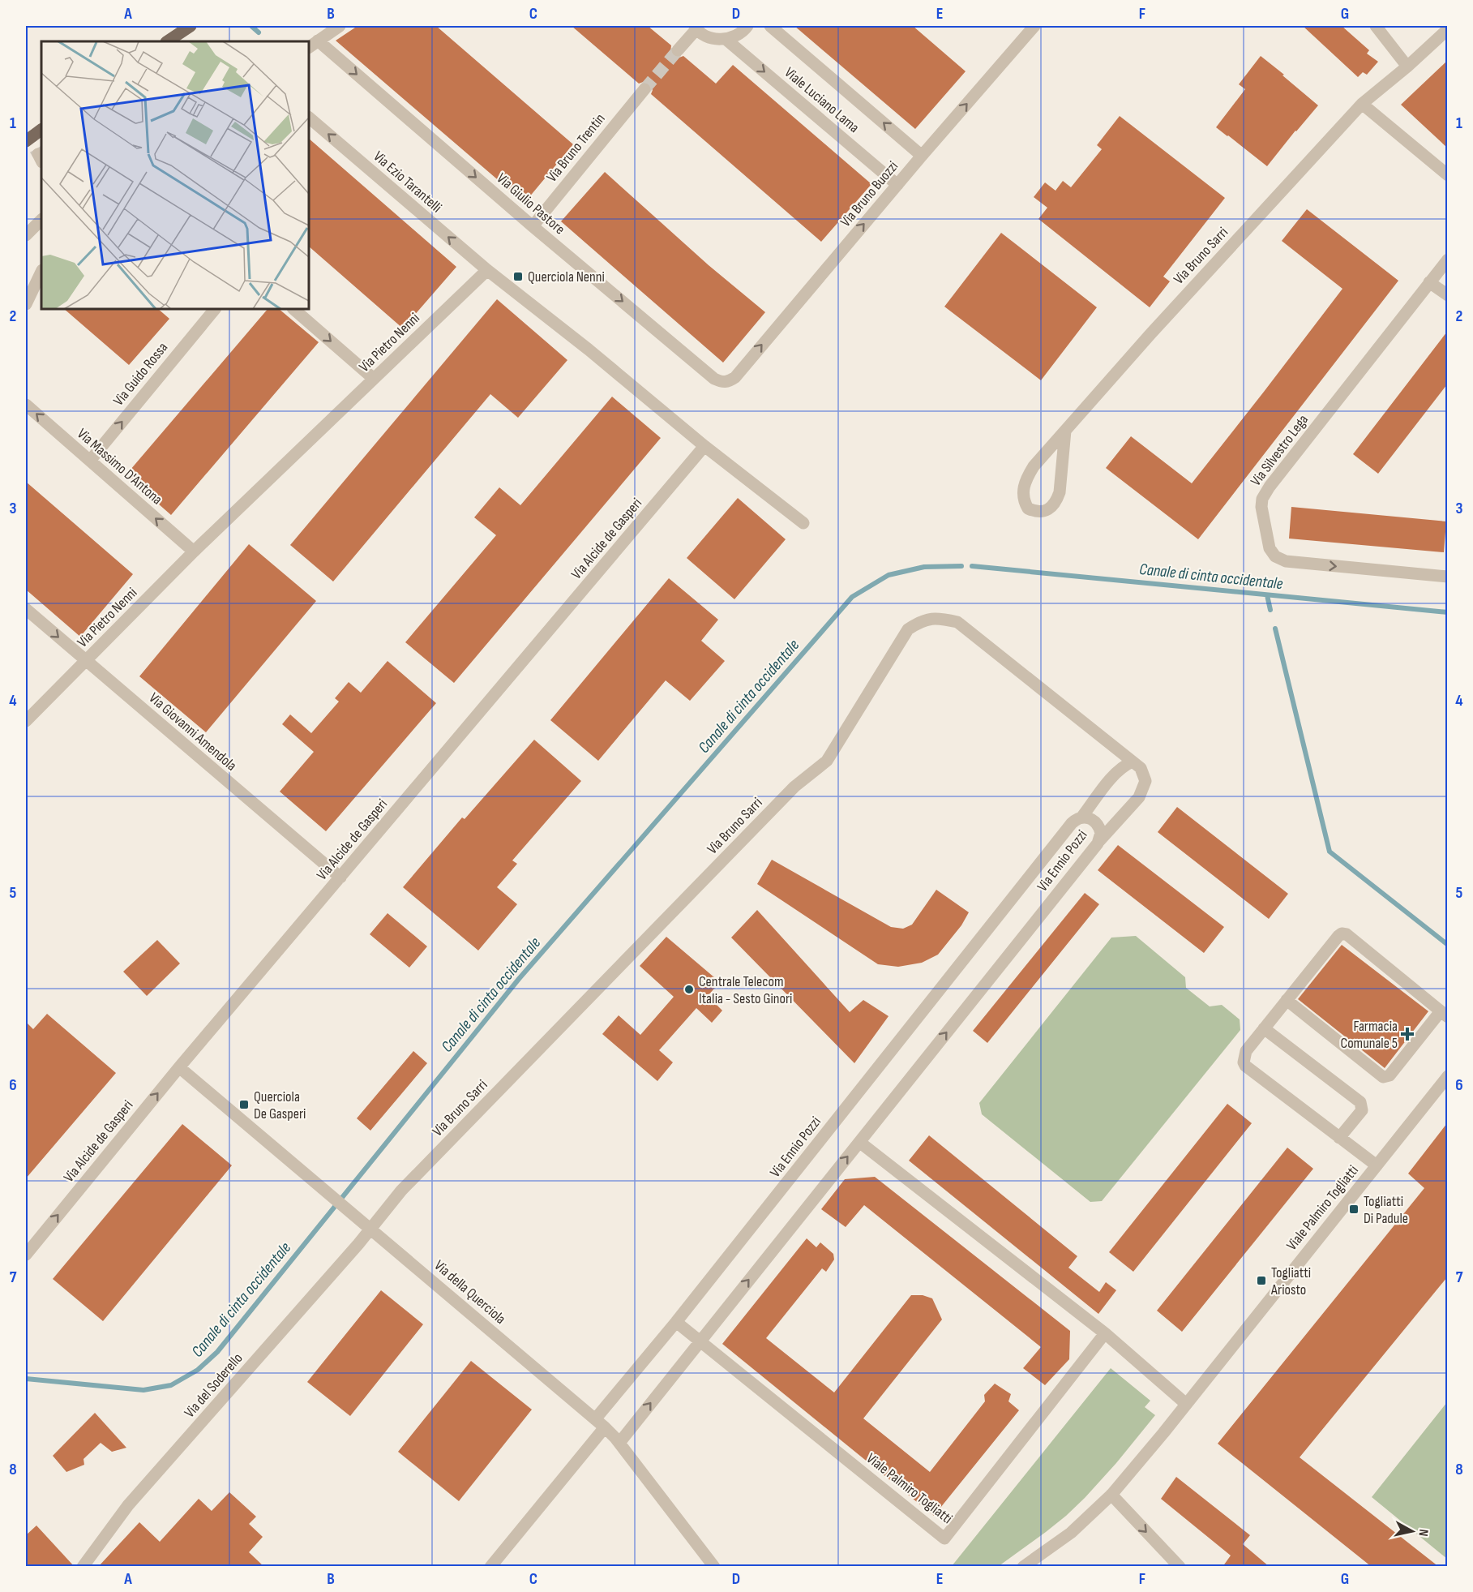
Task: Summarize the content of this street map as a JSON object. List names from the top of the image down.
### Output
{
  "streets": {
    "street": [
      "Viale Luciano Lama",
      "Via Bruno Trentin",
      "Via Ezio Tarantelli",
      "Via Bruno Buozzi",
      "Via Giulio Pastore",
      "Via Bruno Sarri",
      "Via Pietro Nenni",
      "Via Guido Rossa",
      "Via Silvestro Lega",
      "Via Massimo D'Antona",
      "Via Alcide de Gasperi",
      "Via Giovanni Amendola",
      "Via Ennio Pozzi",
      "Viale Palmiro Togliatti",
      "Via della Querciola",
      "Via del Soderello"
    ]
  },
  "crossings": [
    ["Viale Luciano Lama", "Via Bruno Buozzi"],
    ["Via Bruno Trentin", "Via Giulio Pastore"],
    ["Via Ezio Tarantelli", "Via Pietro Nenni"],
    ["Via Bruno Buozzi", "Via Giulio Pastore"],
    ["Via Bruno Sarri", "Via Ennio Pozzi"],
    ["Via Bruno Sarri", "Via della Querciola"],
    ["Via Bruno Sarri", "Via del Soderello"],
    ["Via Pietro Nenni", "Via Massimo D'Antona"],
    ["Via Pietro Nenni", "Via Giovanni Amendola"],
    ["Via Guido Rossa", "Via Massimo D'Antona"],
    ["Via Alcide de Gasperi", "Via Giovanni Amendola"],
    ["Via Alcide de Gasperi", "Via della Querciola"],
    ["Via Ennio Pozzi", "Viale Palmiro Togliatti"],
    ["Via Ennio Pozzi", "Via della Querciola"],
    ["Via della Querciola", "Via del Soderello"]
  ],
  "one_way": [
    "Via Ezio Tarantelli",
    "Via Bruno Buozzi",
    "Via Guido Rossa",
    "Via Massimo D'Antona"
  ],
  "water": ["Canale di cinta occidentale"],
  "places": {
    "transit": [
      "Querciola Nenni",
      "Querciola De Gasperi",
      "Togliatti Di Padule",
      "Togliatti Ariosto"
    ],
    "other": ["Centrale Telecom Italia - Sesto Ginori"],
    "health": ["Farmacia Comunale 5"]
  },
  "north": "right",
  "grid": {
    "columns": [
      "A",
      "B",
      "C",
      "D",
      "E",
      "F",
      "G"
    ],
    "rows": [
      "1",
      "2",
      "3",
      "4",
      "5",
      "6",
      "7",
      "8"
    ]
  }
}
